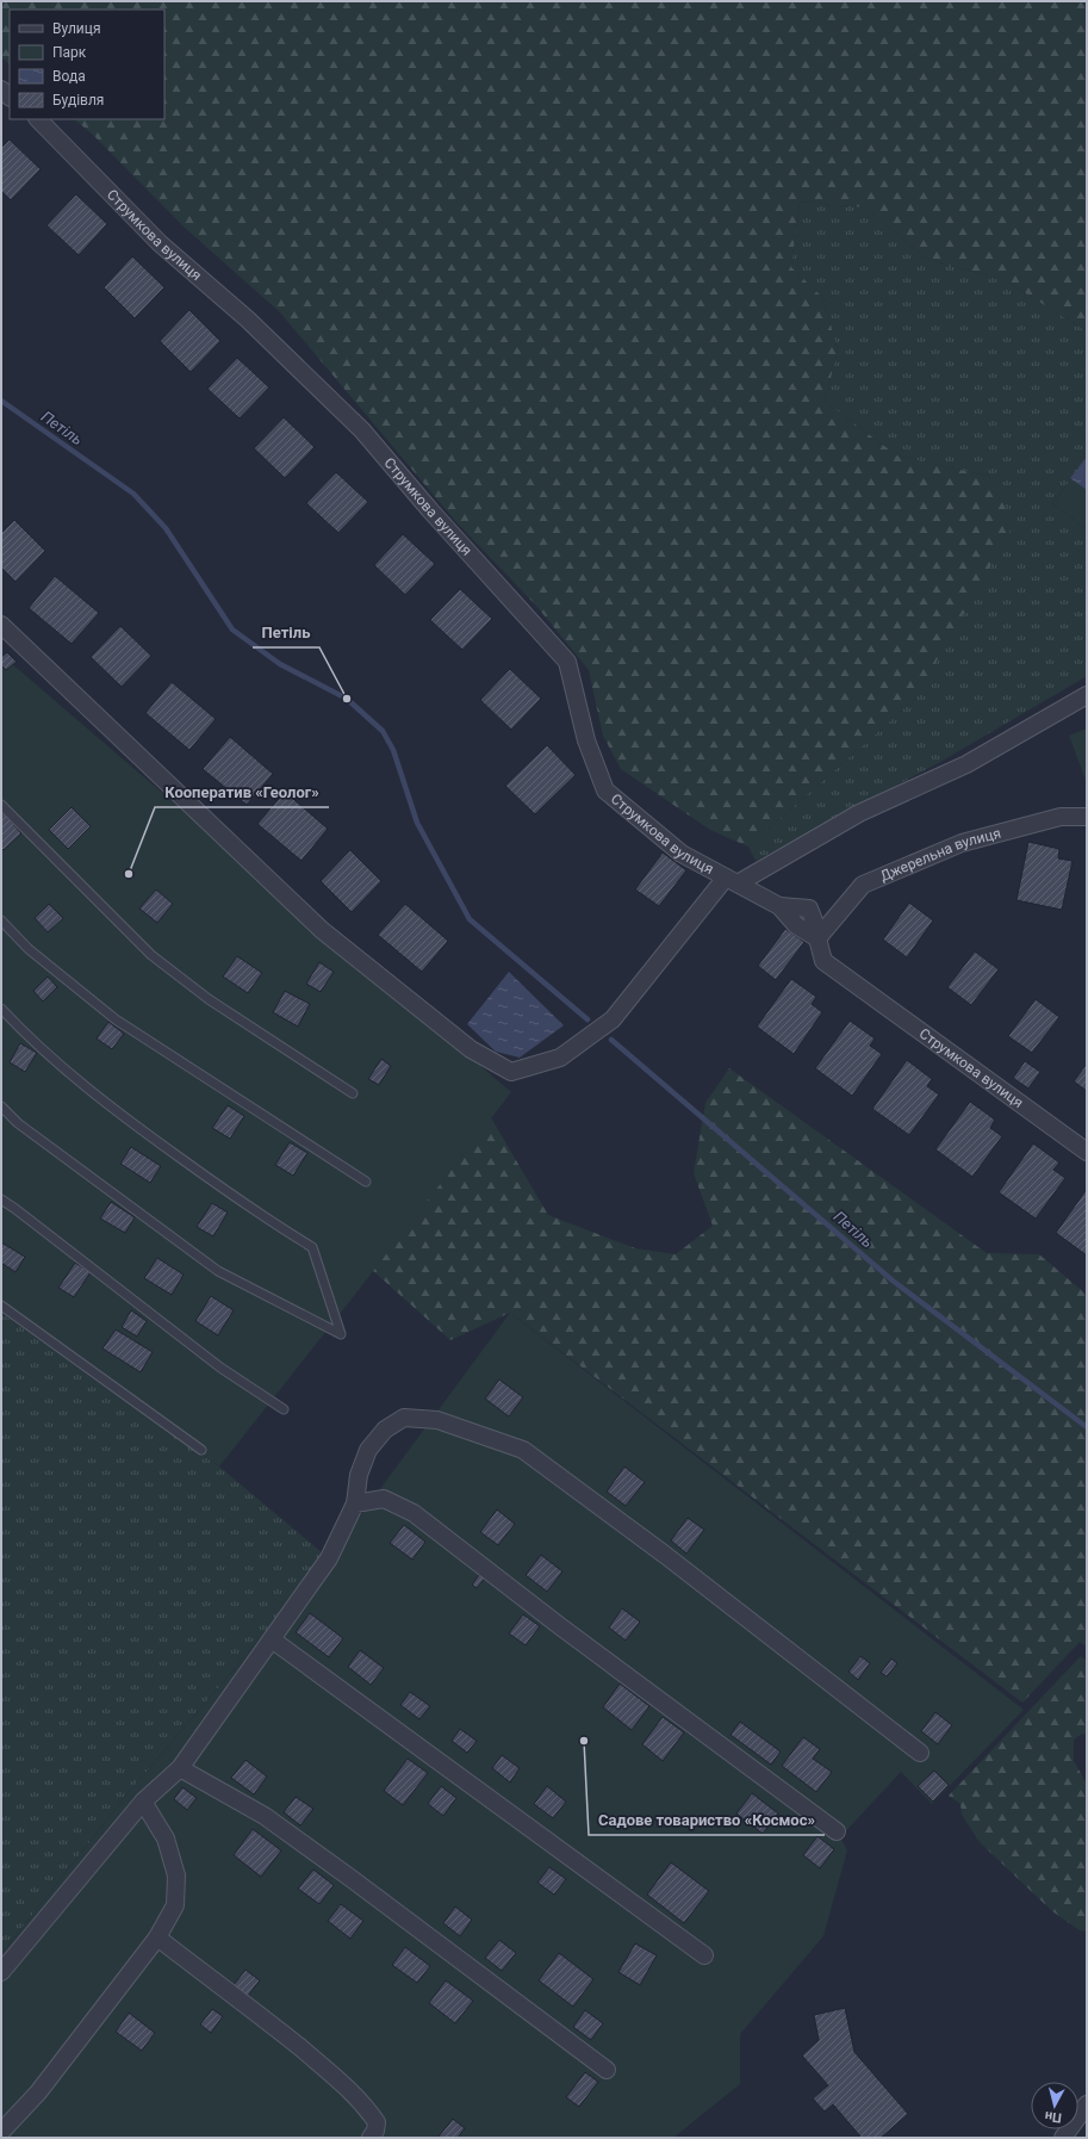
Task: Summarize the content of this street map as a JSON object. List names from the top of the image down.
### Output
{
  "streets": {
    "street": ["Струмкова вулиця", "Джерельна вулиця"]
  },
  "crossings": [
    ["Струмкова вулиця", "Джерельна вулиця"]
  ],
  "water": ["Петіль"],
  "places": ["Петіль", "Кооператив «Геолог»", "Садове товариство «Космос»"],
  "legend": [
    "Вулиця",
    "Парк",
    "Вода",
    "Будівля"
  ],
  "north": "bottom"
}
